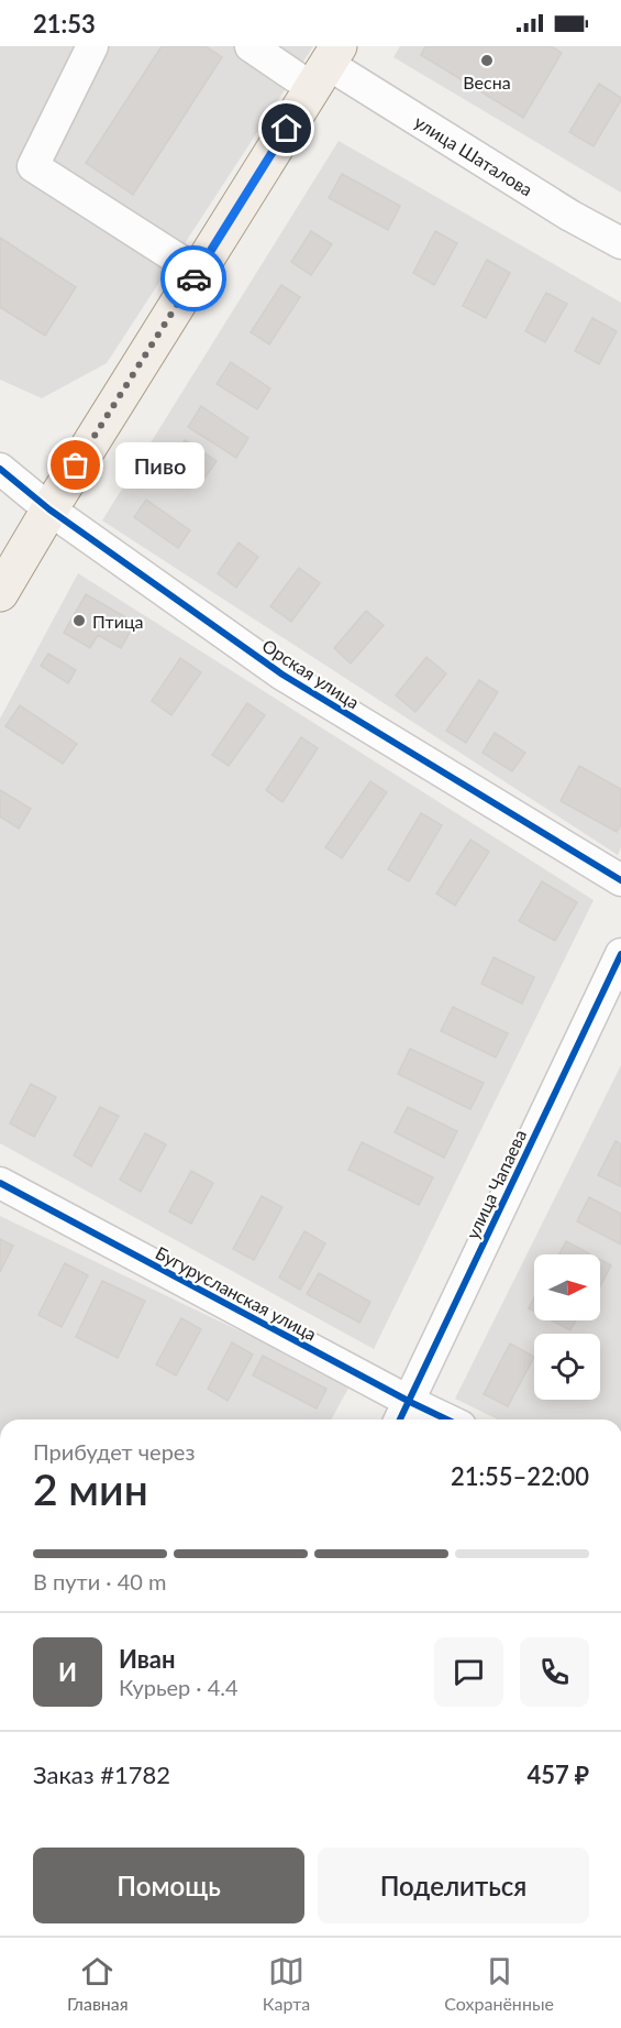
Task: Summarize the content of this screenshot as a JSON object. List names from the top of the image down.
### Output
{
  "streets": {
    "street": [
      "улица Шаталова",
      "Орская улица",
      "улица Чапаева",
      "Бугурусланская улица"
    ]
  },
  "crossings": [
    ["улица Чапаева", "Бугурусланская улица"]
  ],
  "places": ["Весна", "Пиво", "Птица"],
  "north": "right",
  "page": {
    "status": "21:53",
    "bubble": "Пиво",
    "heading": ["2 мин", "Прибудет через", "21:55–22:00"],
    "panel": [
      "Иван",
      "Курьер · 4.4",
      "Заказ #1782",
      "457 ₽"
    ],
    "bar": "В пути · 40 m",
    "round": "И",
    "buttons": ["Помощь", "Поделиться"],
    "tabs": ["Главная", "Карта", "Сохранённые"]
  }
}
